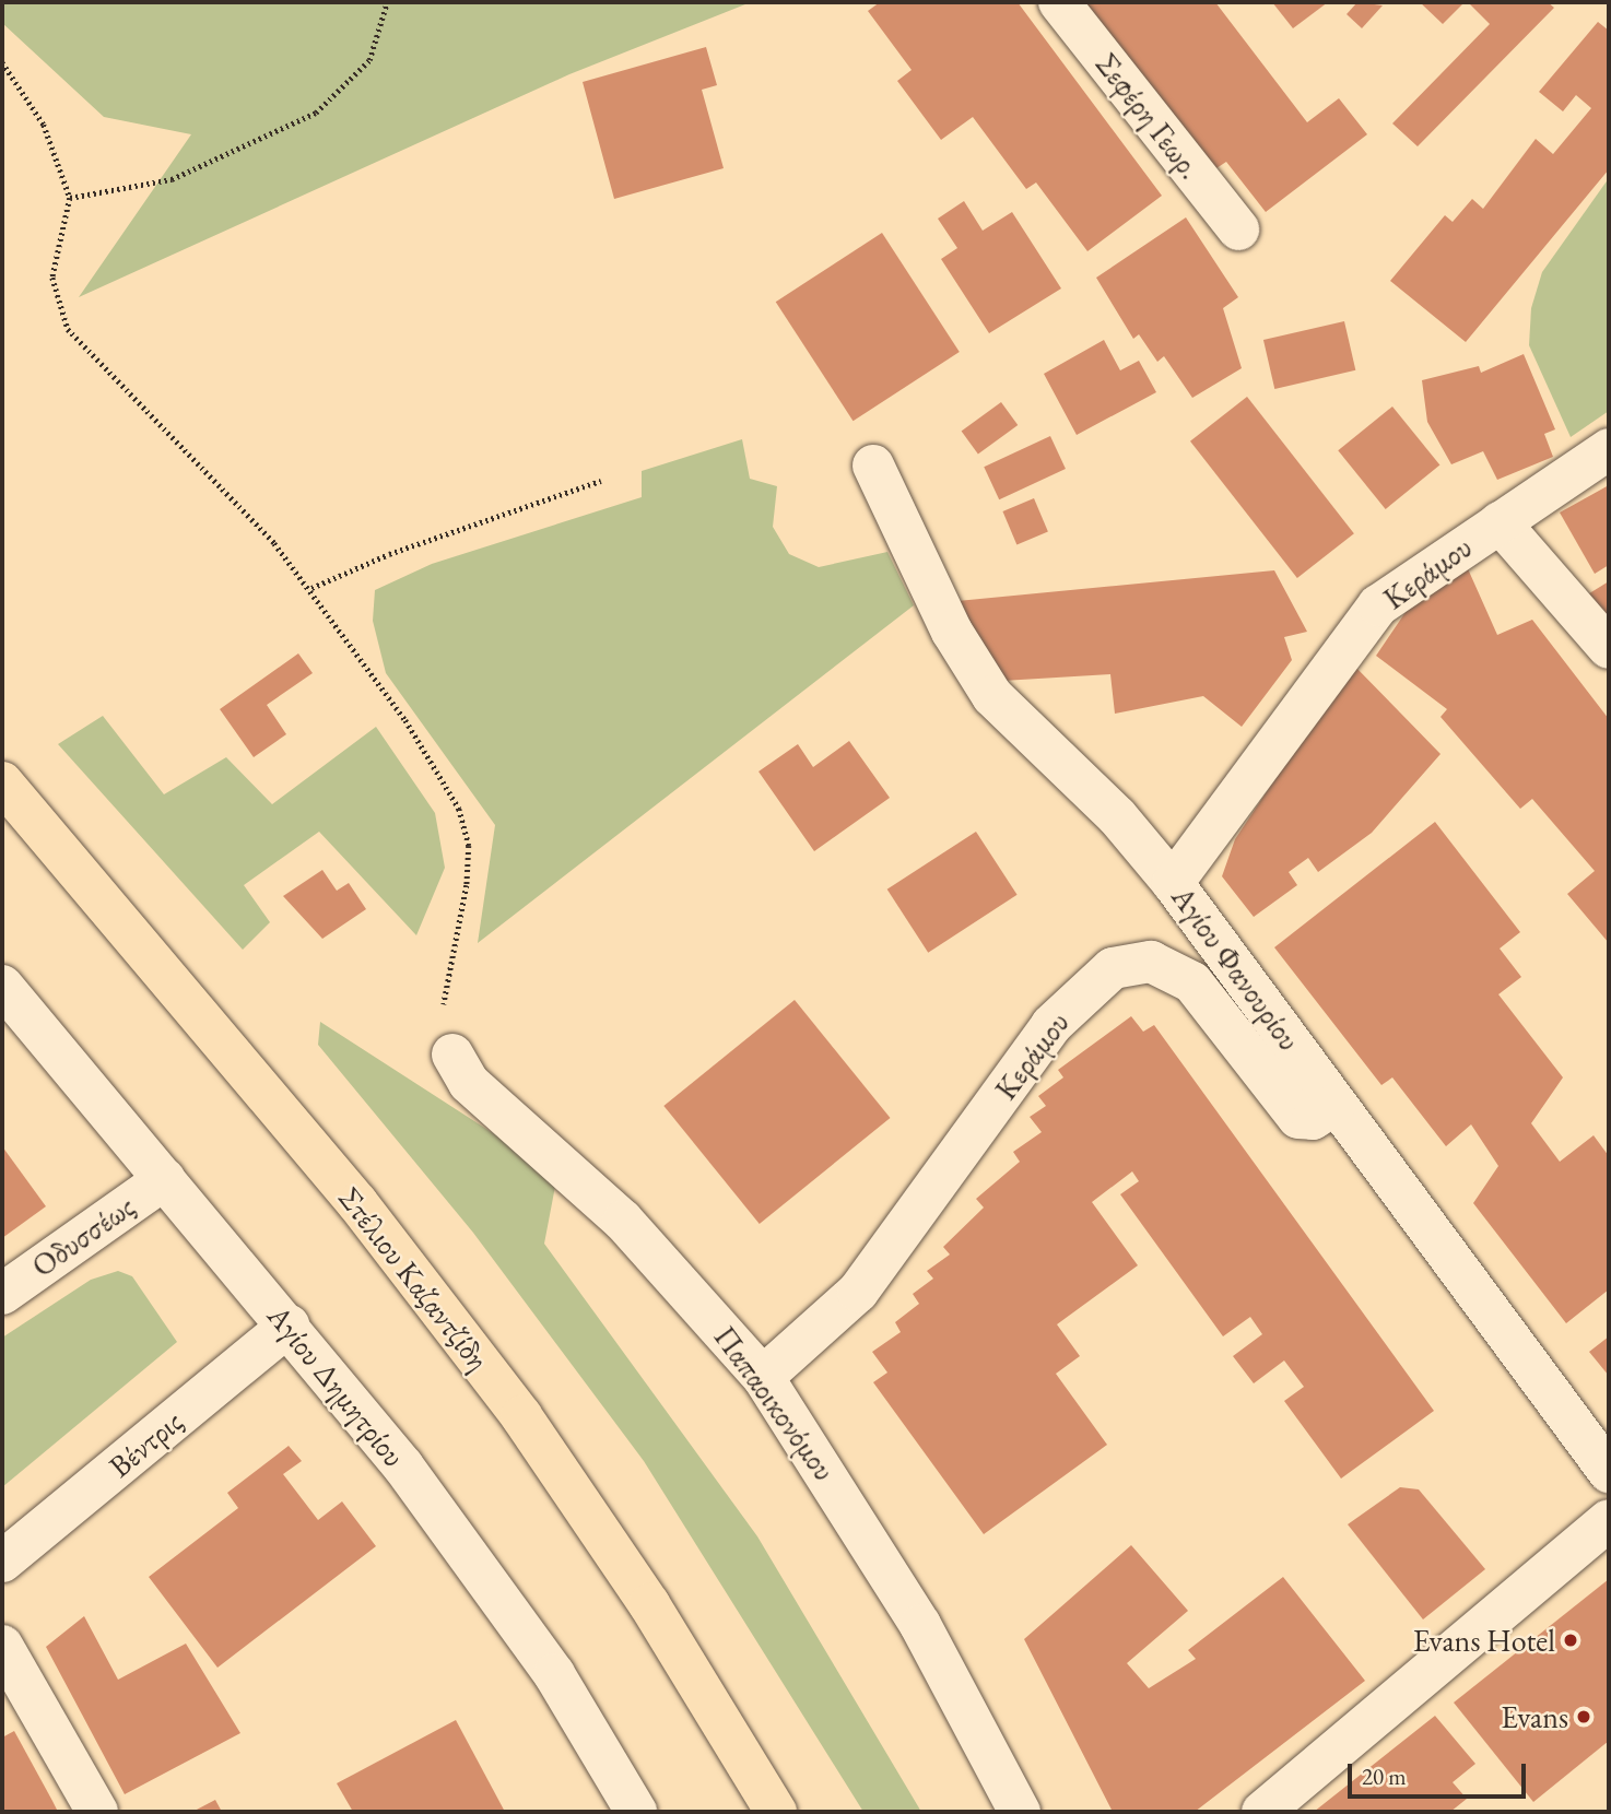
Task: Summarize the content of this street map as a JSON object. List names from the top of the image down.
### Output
{
  "streets": {
    "main road": ["Στέλιου Καζαντζίδη"],
    "street": [
      "Σεφέρη Γεωρ.",
      "Κεράμου",
      "Αγίου Φανουρίου",
      "Οδυσσέως",
      "Αγίου Δημητρίου",
      "Παπαοικονόμου",
      "Βέντρις"
    ]
  },
  "crossings": [
    ["Κεράμου", "Αγίου Φανουρίου"],
    ["Κεράμου", "Παπαοικονόμου"],
    ["Οδυσσέως", "Αγίου Δημητρίου"],
    ["Αγίου Δημητρίου", "Βέντρις"]
  ],
  "places": ["Evans Hotel", "Evans"],
  "scale_bar": "20 m"
}
